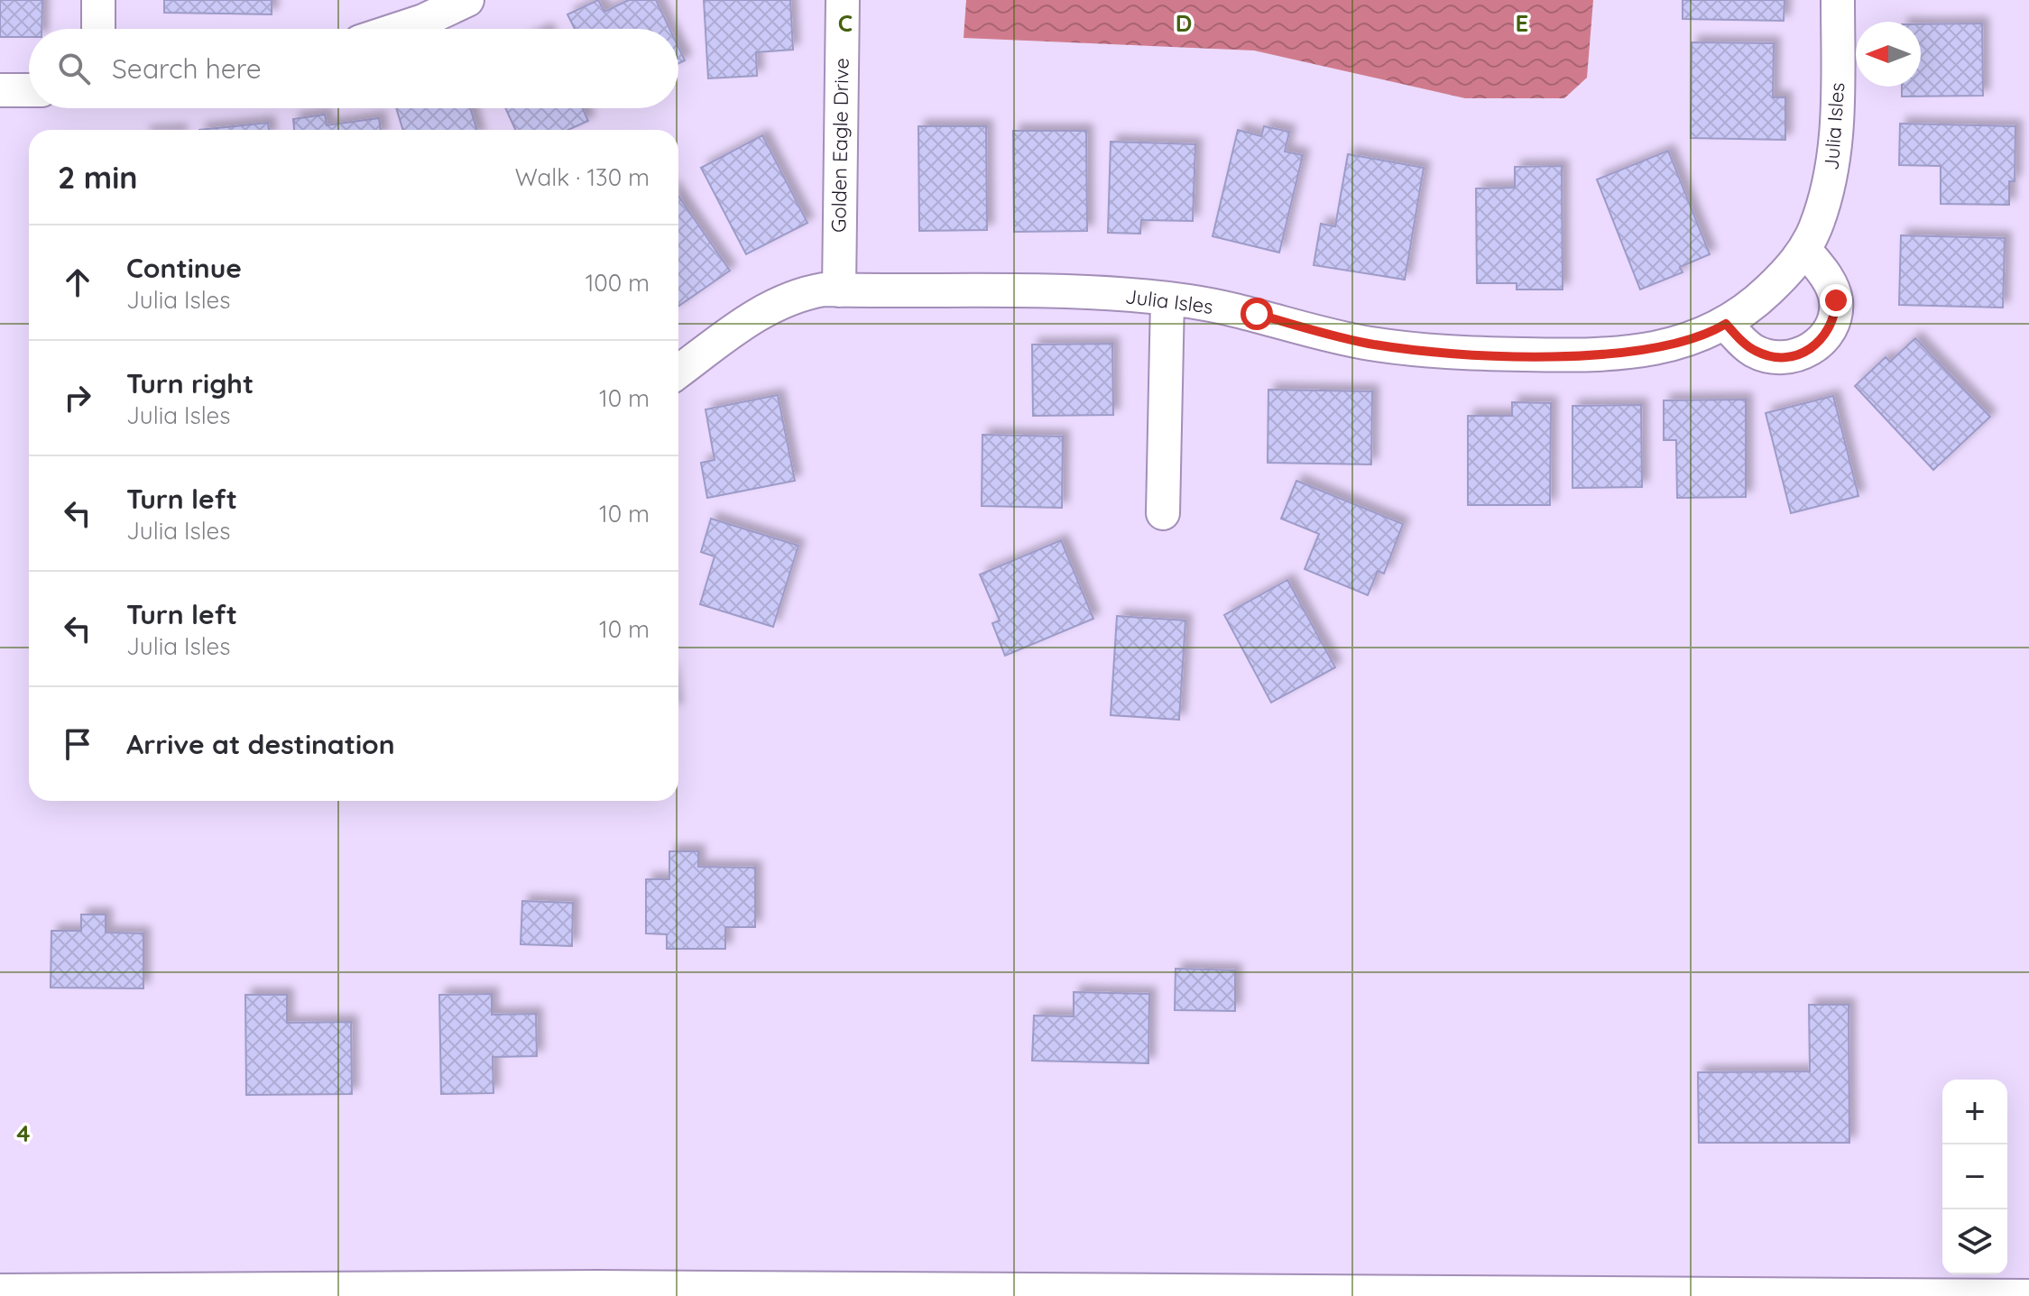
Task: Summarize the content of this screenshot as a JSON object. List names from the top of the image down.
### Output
{
  "streets": {
    "street": ["Julia Isles", "Golden Eagle Drive"]
  },
  "crossings": [
    ["Julia Isles", "Golden Eagle Drive"]
  ],
  "north": "left",
  "page": {
    "search": "Search here",
    "heading": ["2 min", "Walk · 130 m"],
    "list": [
      ["Continue", "Julia Isles", "100 m"],
      ["Turn right", "Julia Isles", "10 m"],
      ["Turn left", "Julia Isles", "10 m"],
      ["Turn left", "Julia Isles", "10 m"],
      "Arrive at destination"
    ],
    "map_buttons": ["+", "−"]
  },
  "grid": {
    "columns": ["C", "D", "E"],
    "rows": ["4"]
  }
}
